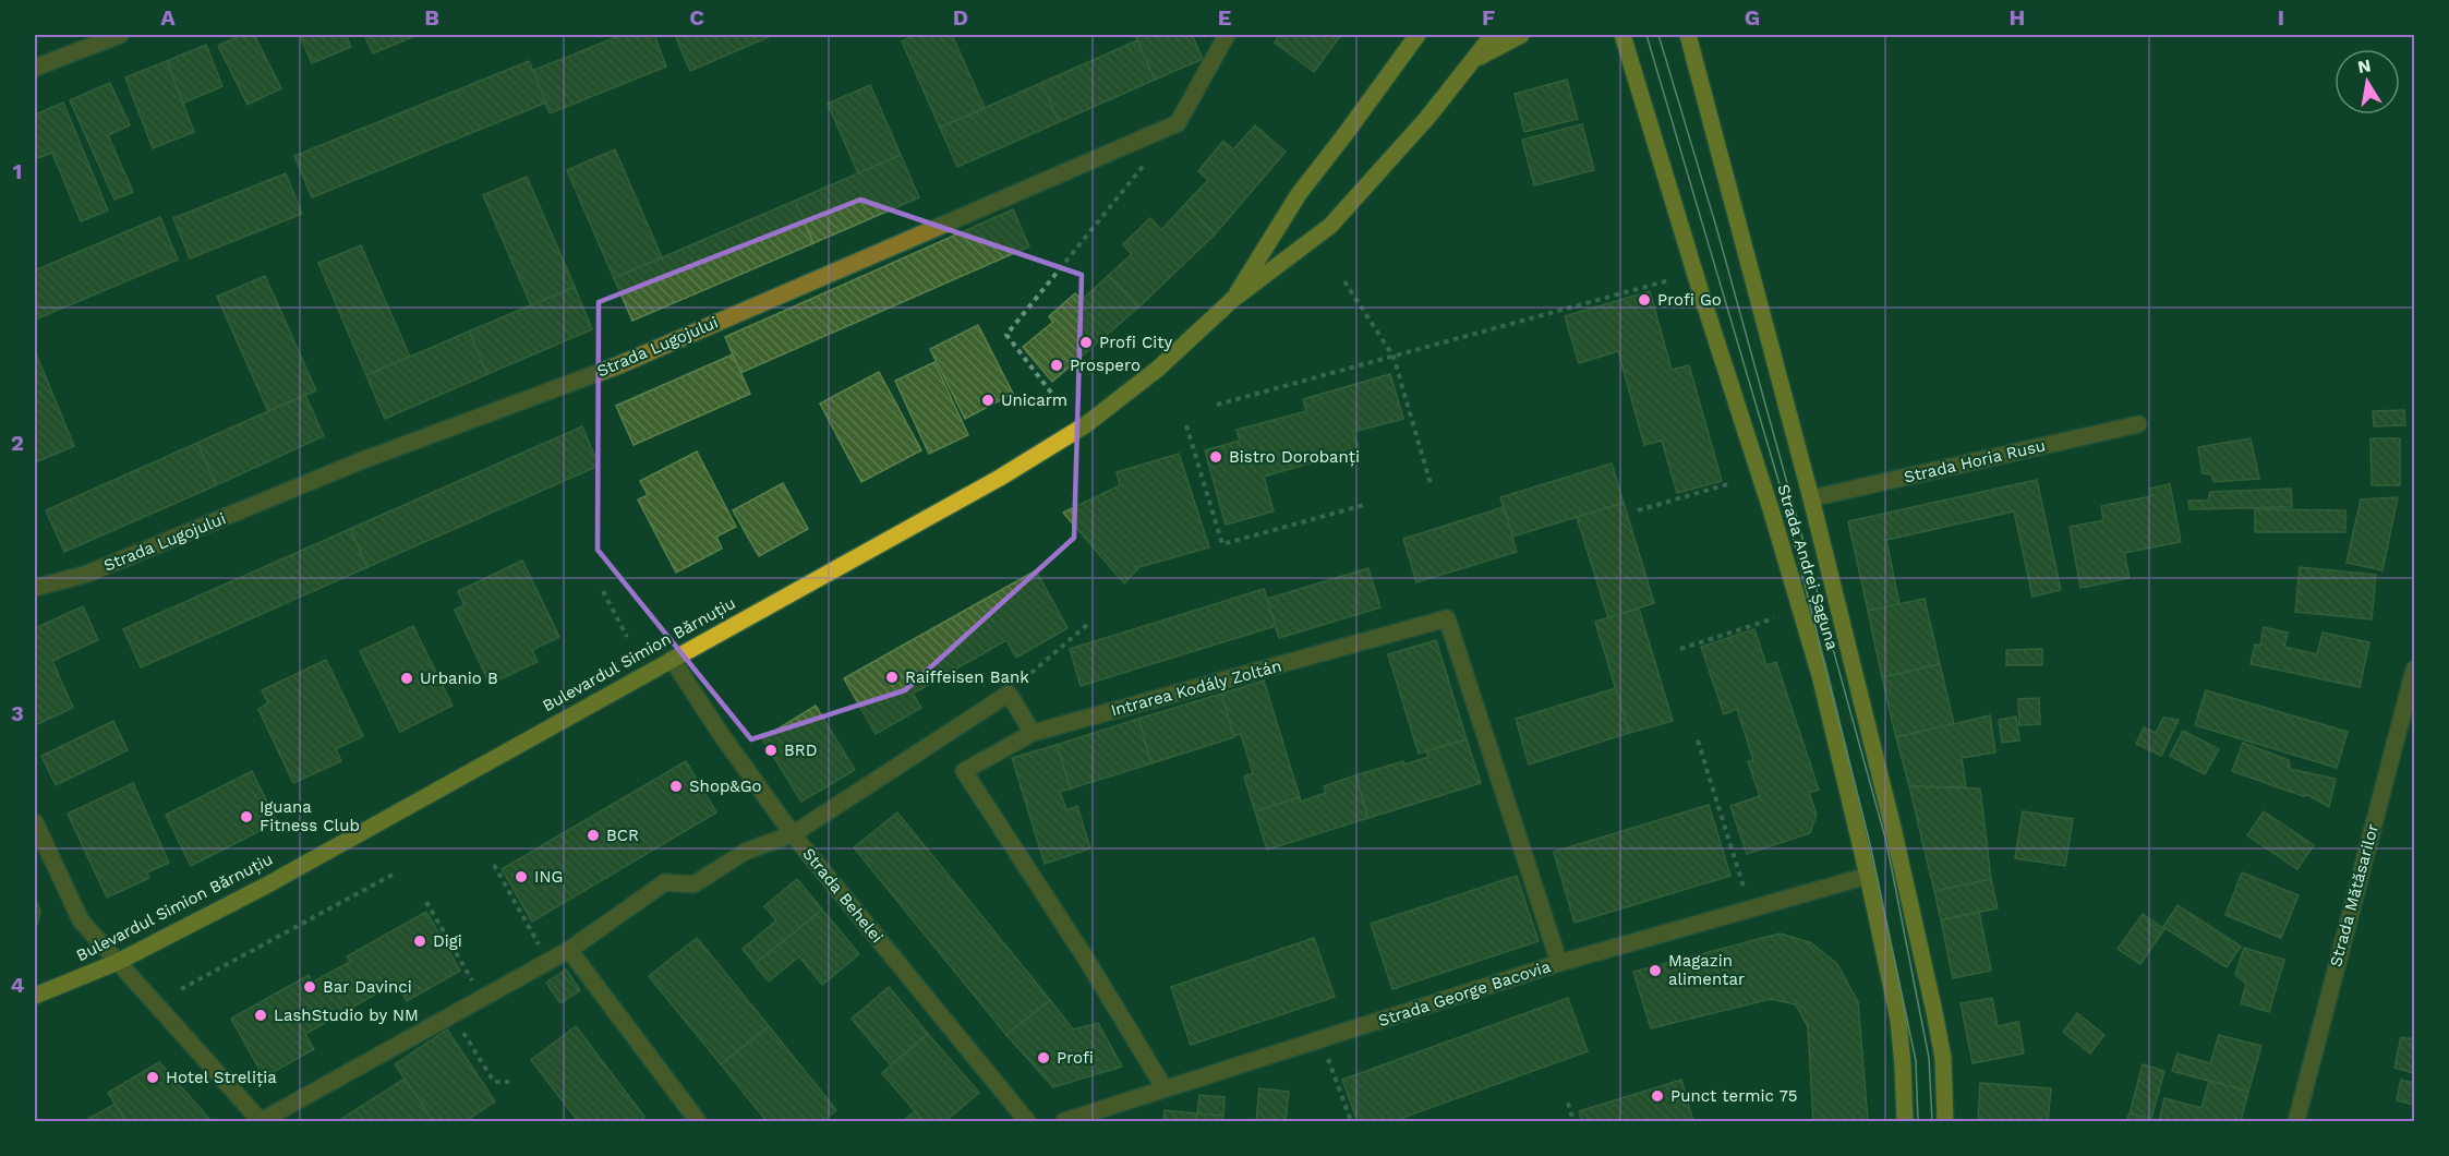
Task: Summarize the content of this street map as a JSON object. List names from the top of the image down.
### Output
{
  "streets": {
    "main road": ["Strada Andrei Șaguna", "Bulevardul Simion Bărnuțiu"],
    "street": [
      "Strada Lugojului",
      "Strada Horia Rusu",
      "Intrarea Kodály Zoltán",
      "Strada Behelei",
      "Strada Mătăsarilor",
      "Strada George Bacovia"
    ]
  },
  "crossings": [
    ["Strada Horia Rusu", "Strada Andrei Șaguna"],
    ["Strada Andrei Șaguna", "Strada George Bacovia"],
    ["Bulevardul Simion Bărnuțiu", "Strada Behelei"],
    ["Intrarea Kodály Zoltán", "Strada George Bacovia"]
  ],
  "places": [
    "Profi Go",
    "Profi City",
    "Prospero",
    "Unicarm",
    "Bistro Dorobanți",
    "Raiffeisen Bank",
    "Urbanio B",
    "BRD",
    "Shop&Go",
    "Iguana Fitness Club",
    "BCR",
    "ING",
    "Digi",
    "Magazin alimentar",
    "Bar Davinci",
    "LashStudio by NM",
    "Profi",
    "Hotel Streliția",
    "Punct termic 75"
  ],
  "north": "top",
  "grid": {
    "columns": [
      "A",
      "B",
      "C",
      "D",
      "E",
      "F",
      "G",
      "H",
      "I"
    ],
    "rows": [
      "1",
      "2",
      "3",
      "4"
    ]
  }
}
